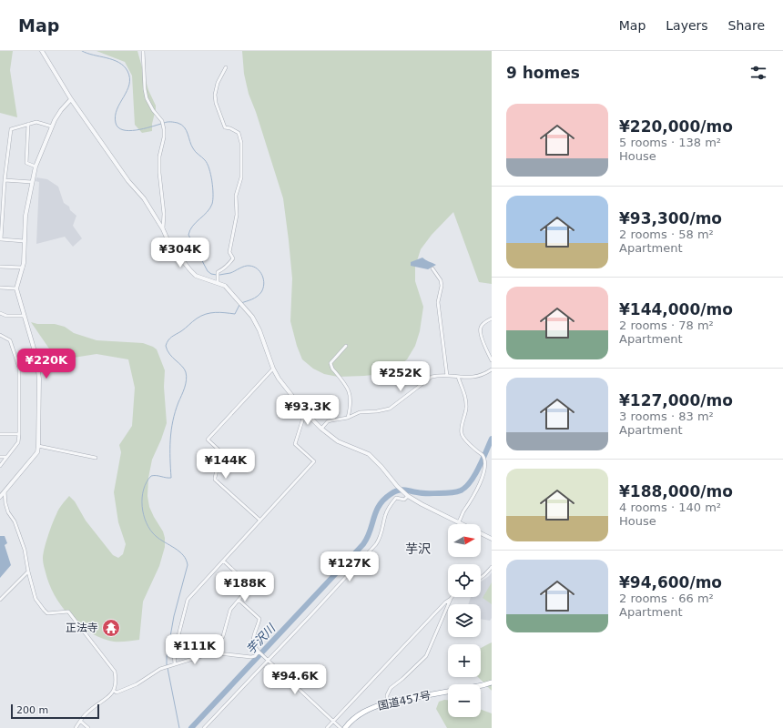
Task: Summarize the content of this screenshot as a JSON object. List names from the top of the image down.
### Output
{
  "streets": {
    "highway": ["国道457号"]
  },
  "districts": ["芋沢"],
  "water": ["芋沢川"],
  "places": {
    "temple": ["正法寺"]
  },
  "scale_bar": "200 m",
  "north": "right",
  "page": {
    "header": "Map",
    "nav": ["Map", "Layers", "Share"],
    "heading": "9 homes",
    "list": [
      {
        "name": "¥220,000/mo",
        "note": "5 rooms · 138 m² · House"
      },
      {
        "name": "¥93,300/mo",
        "note": "2 rooms · 58 m² · Apartment"
      },
      {
        "name": "¥144,000/mo",
        "note": "2 rooms · 78 m² · Apartment"
      },
      {
        "name": "¥127,000/mo",
        "note": "3 rooms · 83 m² · Apartment"
      },
      {
        "name": "¥188,000/mo",
        "note": "4 rooms · 140 m² · House"
      },
      {
        "name": "¥94,600/mo",
        "note": "2 rooms · 66 m² · Apartment"
      }
    ],
    "price": [
      "¥304K",
      "¥220K",
      "¥252K",
      "¥93.3K",
      "¥144K",
      "¥127K",
      "¥188K",
      "¥111K",
      "¥94.6K"
    ],
    "map_buttons": ["+", "−"],
    "scale": "200 m"
  }
}
